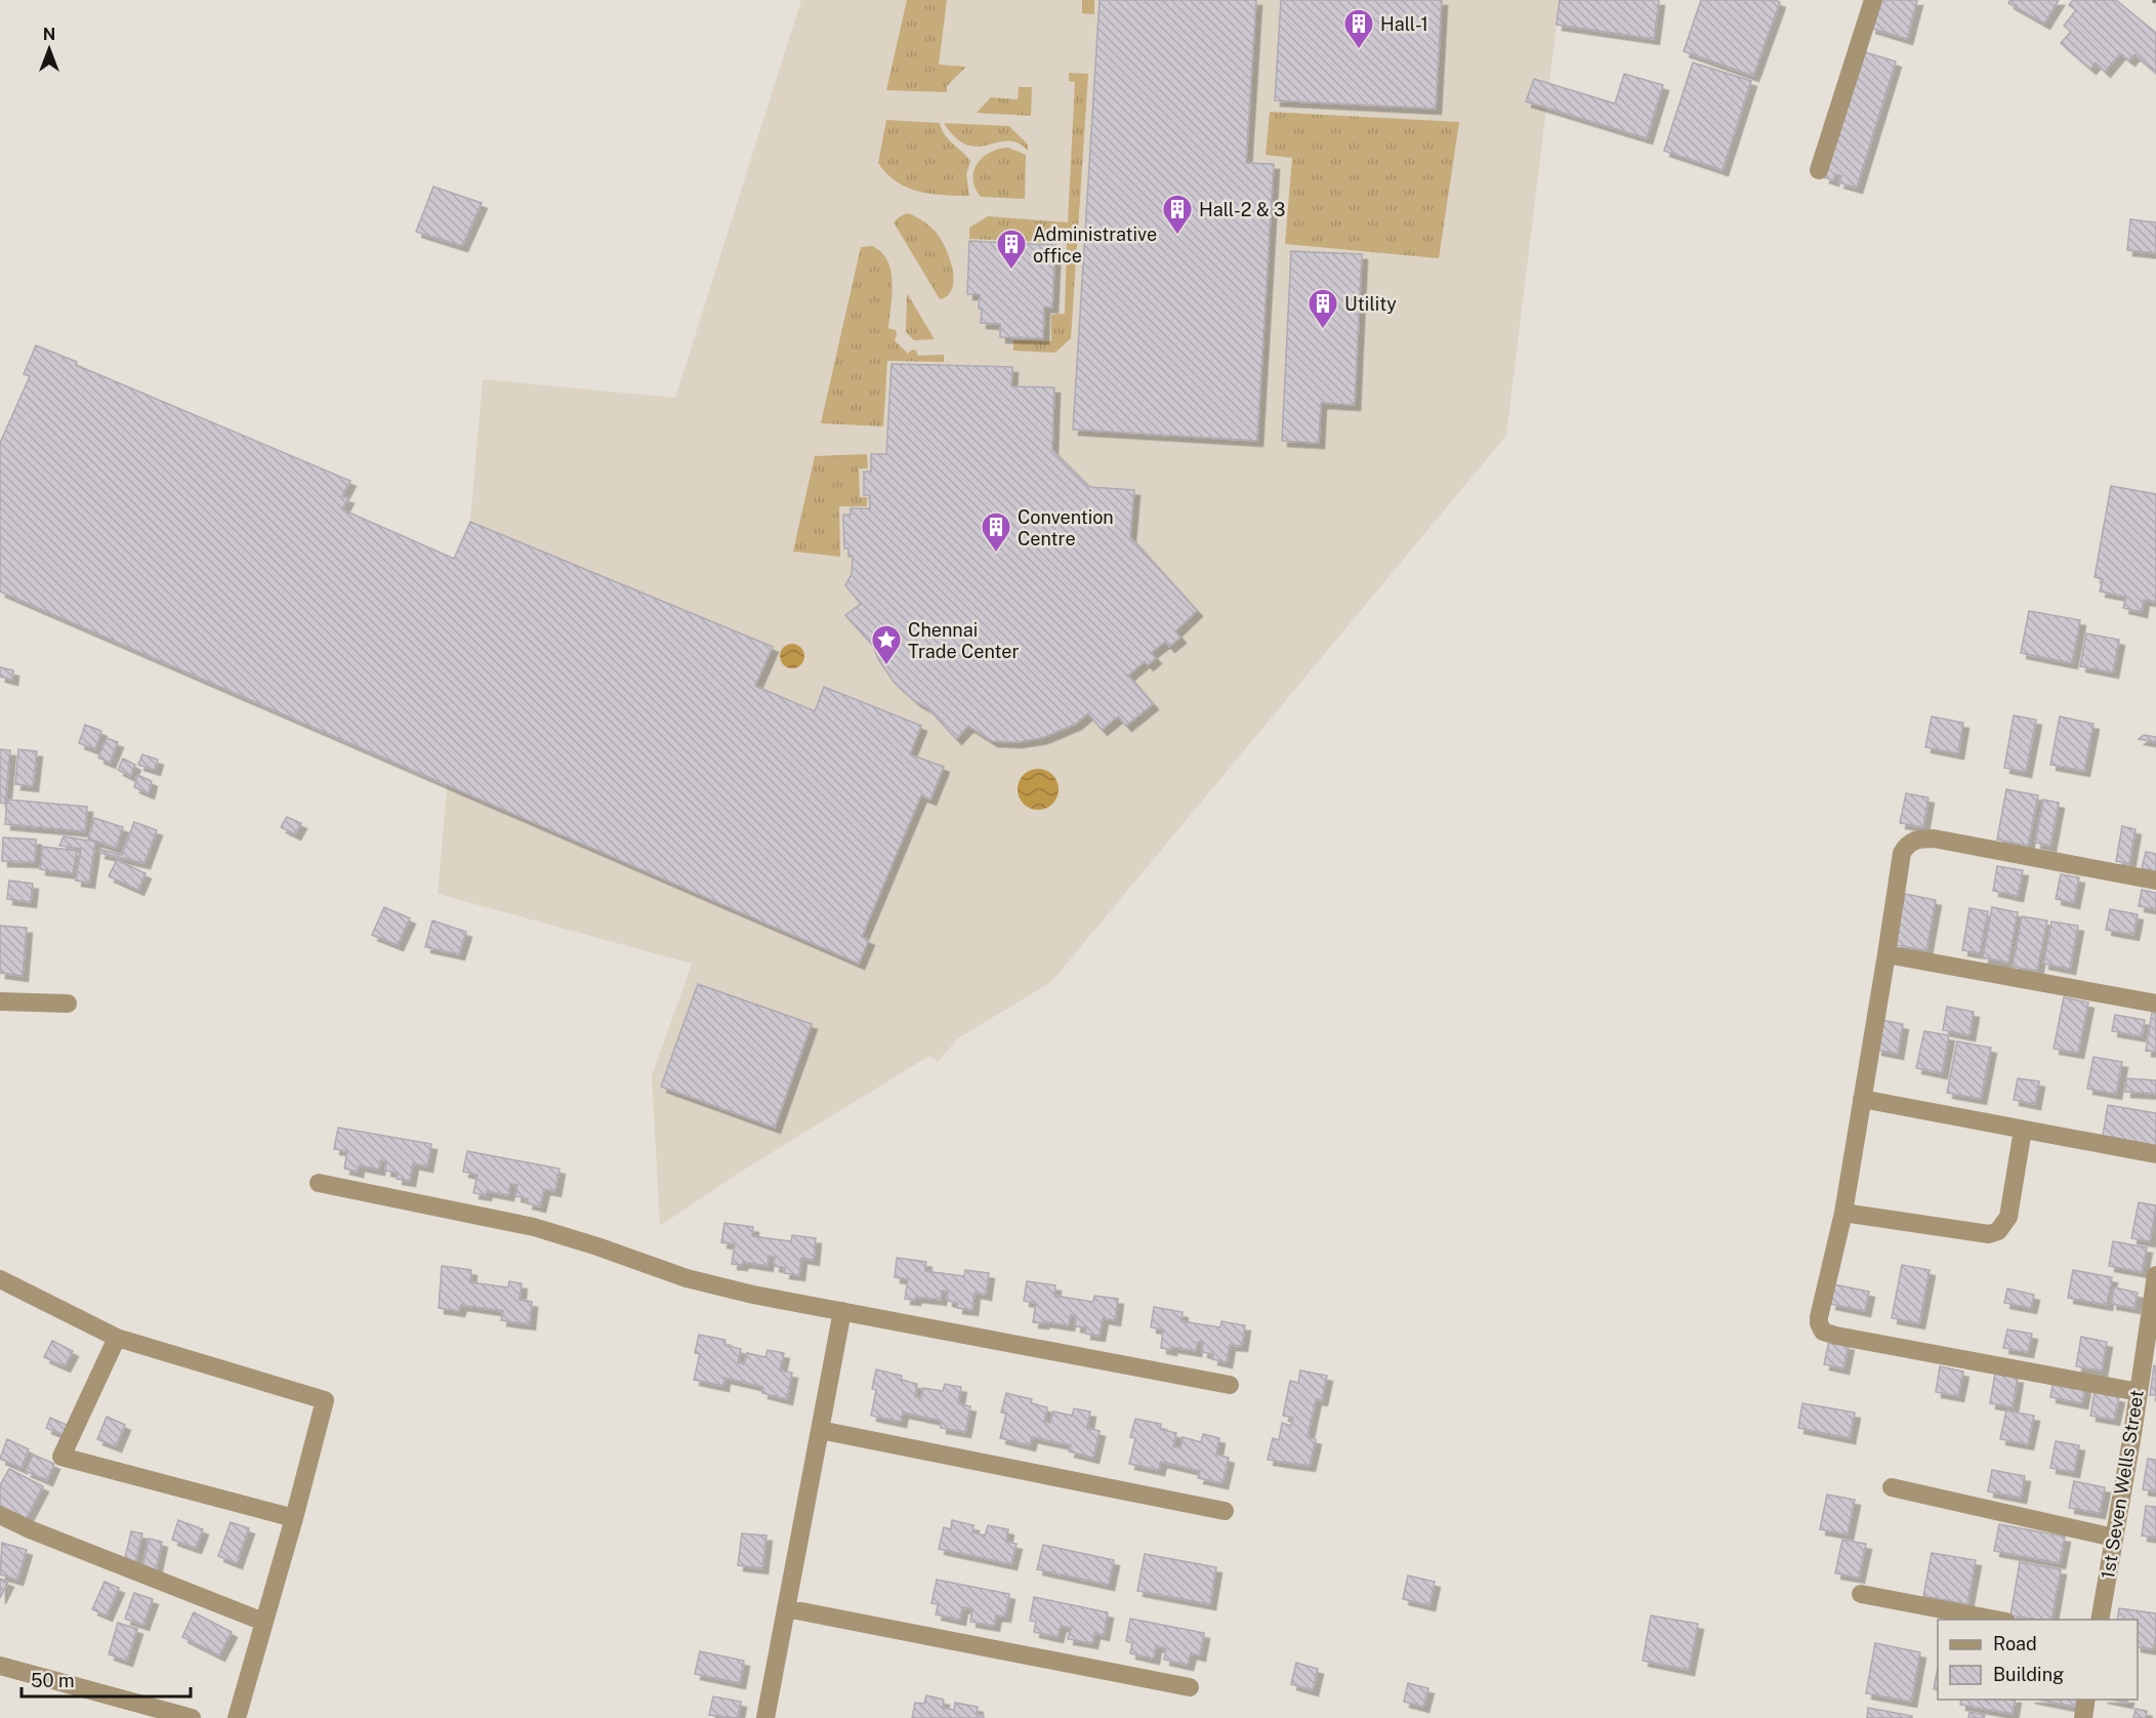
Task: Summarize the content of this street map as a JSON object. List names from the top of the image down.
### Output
{
  "streets": {
    "street": ["1st Seven Wells Street"]
  },
  "places": {
    "building": [
      "Hall-1",
      "Hall-2 & 3",
      "Administrative office",
      "Utility",
      "Convention Centre"
    ],
    "place": ["Chennai Trade Center"]
  },
  "legend": ["Road", "Building"],
  "scale_bar": "50 m",
  "north": "top"
}
